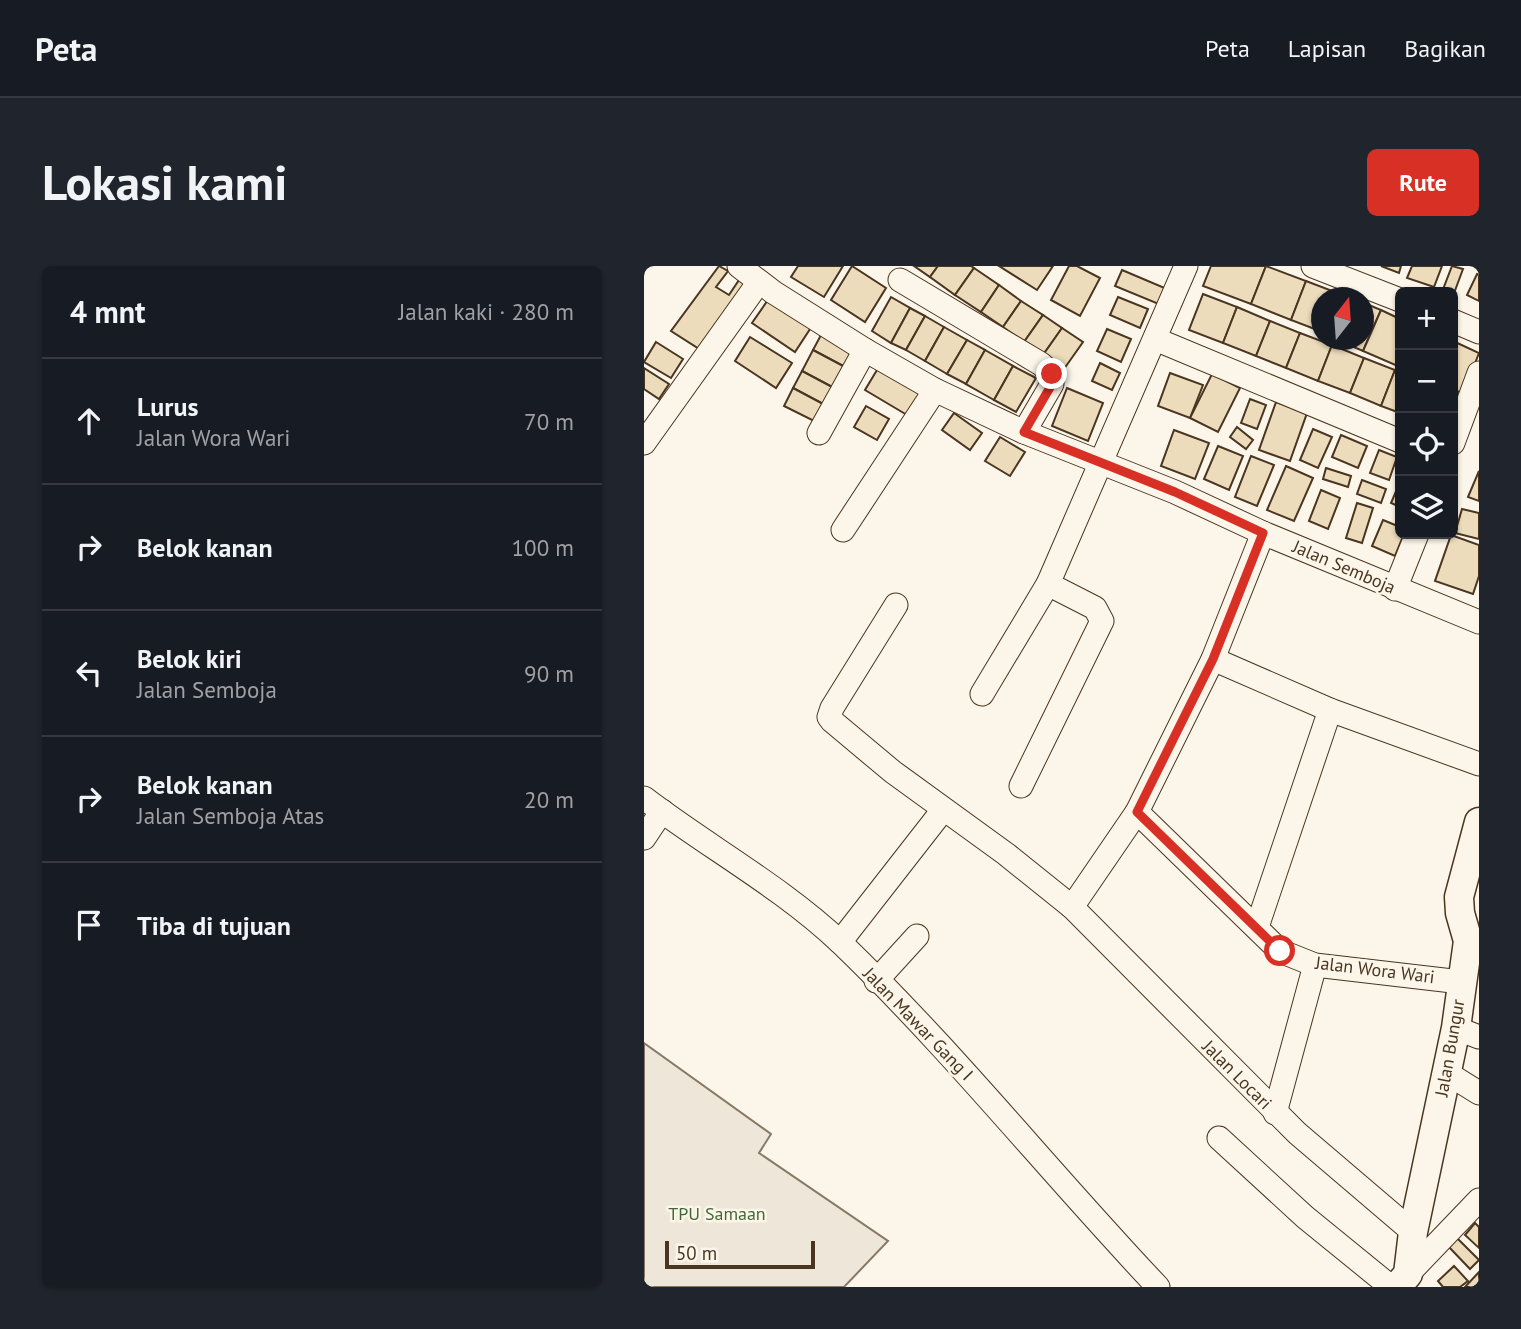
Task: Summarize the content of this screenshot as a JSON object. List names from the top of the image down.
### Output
{
  "streets": {
    "main road": ["Jalan Bungur"],
    "street": [
      "Jalan Semboja",
      "Jalan Wora Wari",
      "Jalan Mawar Gang I",
      "Jalan Locari"
    ]
  },
  "crossings": [
    ["Jalan Wora Wari", "Jalan Bungur"],
    ["Jalan Bungur", "Jalan Locari"]
  ],
  "parks": ["TPU Samaan"],
  "scale_bar": "50 m",
  "north": "top",
  "page": {
    "header": "Peta",
    "nav": ["Peta", "Lapisan", "Bagikan"],
    "buttons": "Rute",
    "title": "Lokasi kami",
    "heading": ["4 mnt", "Jalan kaki · 280 m"],
    "map_buttons": ["+", "−"],
    "list": [
      ["Lurus", "Jalan Wora Wari", "70 m"],
      ["Belok kanan", "100 m"],
      ["Belok kiri", "Jalan Semboja", "90 m"],
      ["Belok kanan", "Jalan Semboja Atas", "20 m"],
      "Tiba di tujuan"
    ],
    "scale": "50 m"
  }
}
